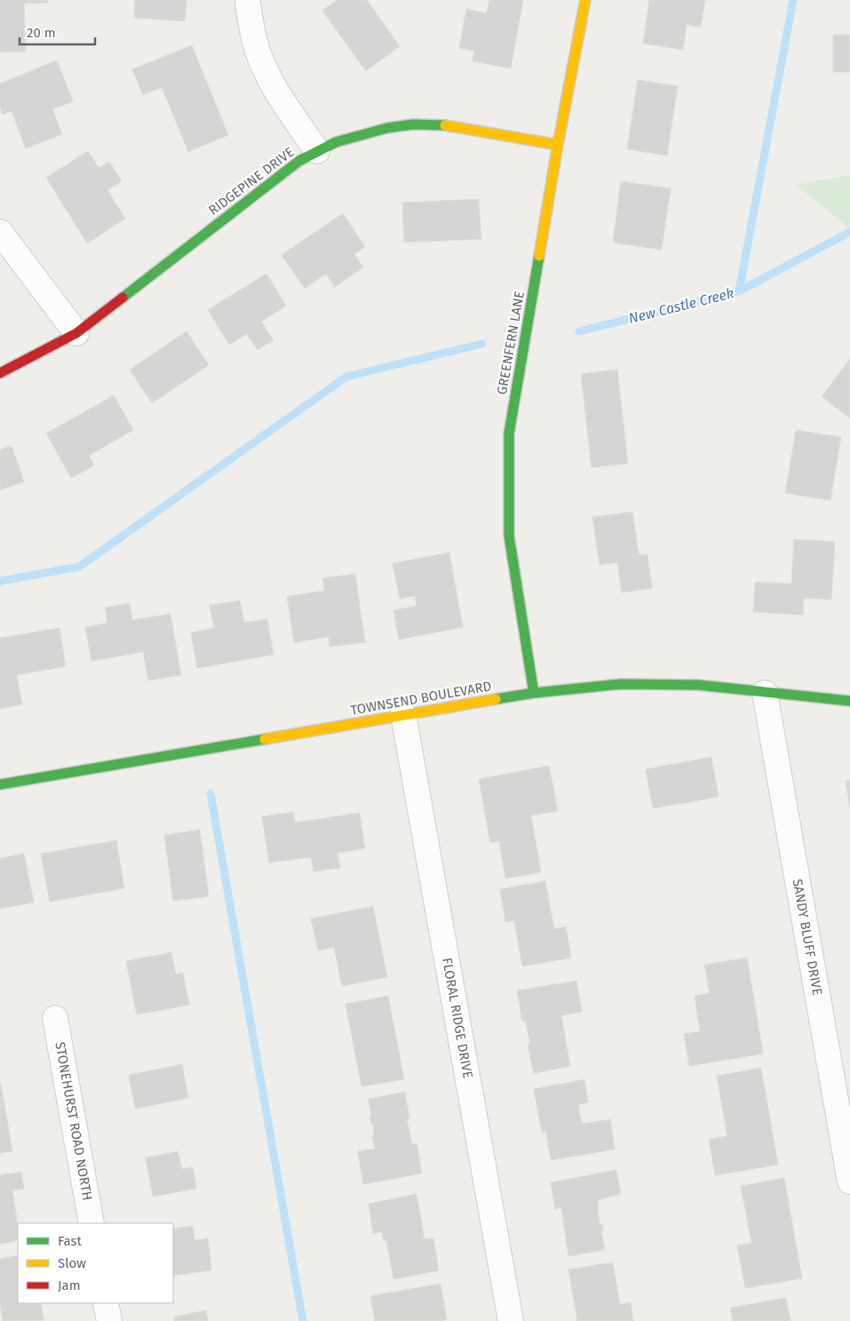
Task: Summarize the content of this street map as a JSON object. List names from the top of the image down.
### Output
{
  "streets": {
    "street": [
      "RIDGEPINE DRIVE",
      "GREENFERN LANE",
      "TOWNSEND BOULEVARD",
      "SANDY BLUFF DRIVE",
      "FLORAL RIDGE DRIVE",
      "STONEHURST ROAD NORTH"
    ]
  },
  "crossings": [
    ["RIDGEPINE DRIVE", "GREENFERN LANE"],
    ["GREENFERN LANE", "TOWNSEND BOULEVARD"],
    ["TOWNSEND BOULEVARD", "SANDY BLUFF DRIVE"],
    ["TOWNSEND BOULEVARD", "FLORAL RIDGE DRIVE"]
  ],
  "water": ["New Castle Creek"],
  "legend": ["Fast", "Slow", "Jam"],
  "scale_bar": "20 m"
}
